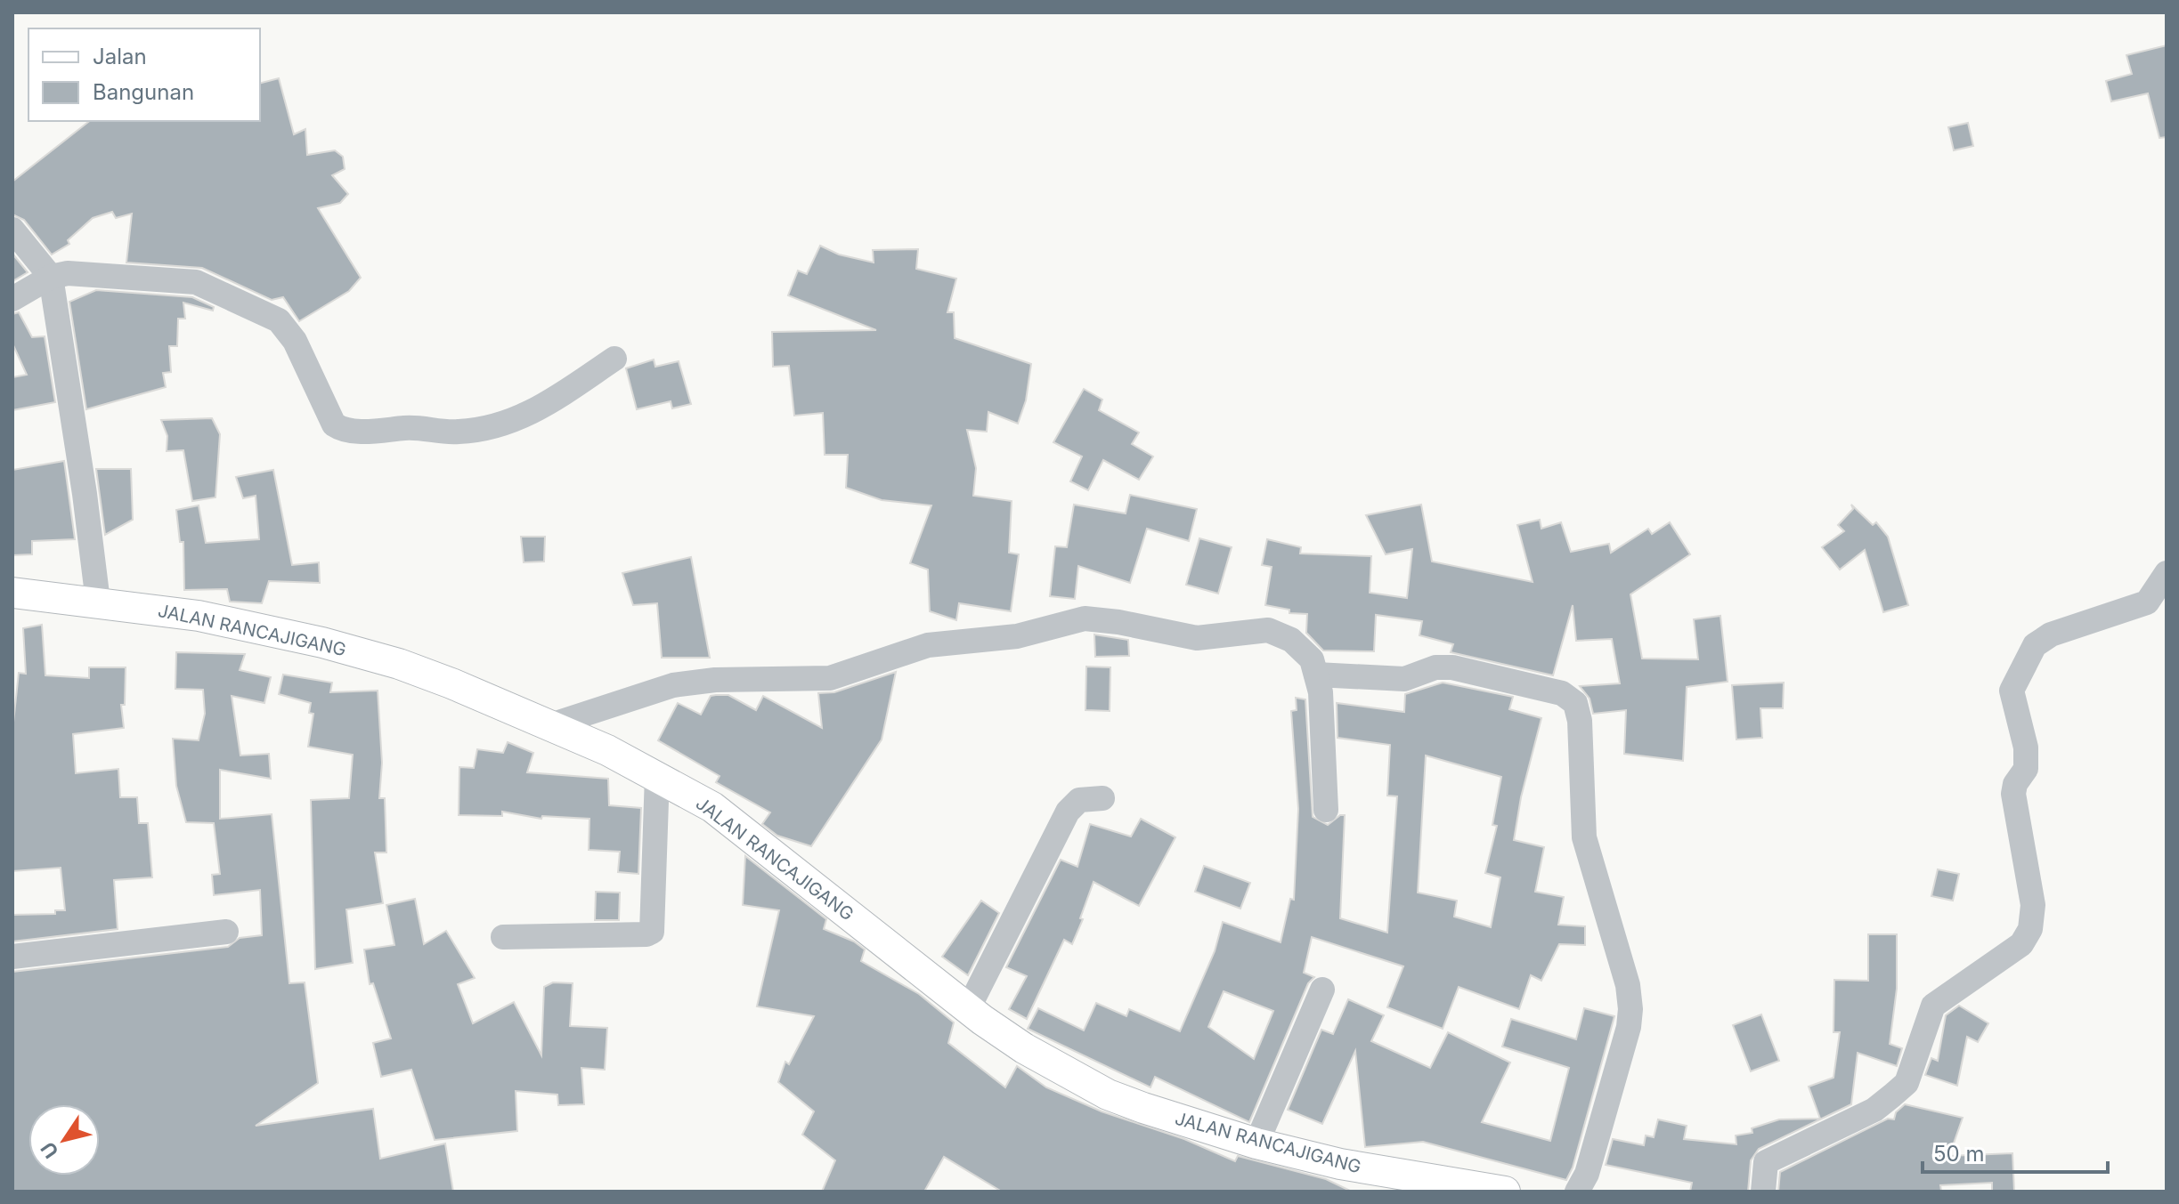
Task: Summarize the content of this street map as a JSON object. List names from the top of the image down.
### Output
{
  "streets": {
    "main road": ["JALAN RANCAJIGANG"]
  },
  "legend": ["Jalan", "Bangunan"],
  "scale_bar": "50 m",
  "north": "bottom left"
}
